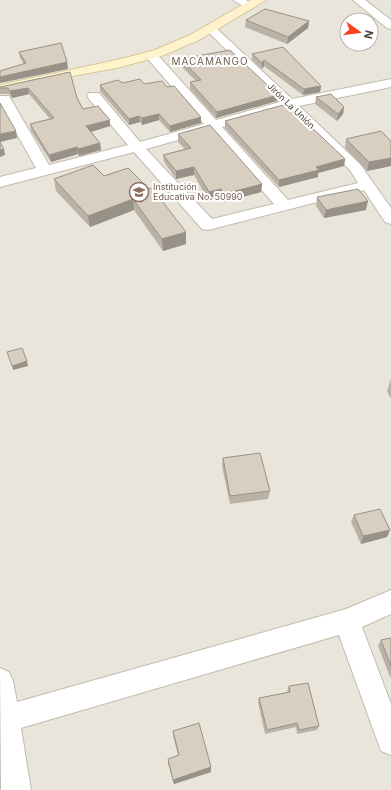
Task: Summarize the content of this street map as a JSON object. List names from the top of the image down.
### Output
{
  "streets": {
    "street": ["Jirón La Unión"]
  },
  "districts": ["MACAMANGO"],
  "places": {
    "school or university": ["Institución Educativa No. 50990"]
  },
  "north": "right"
}
